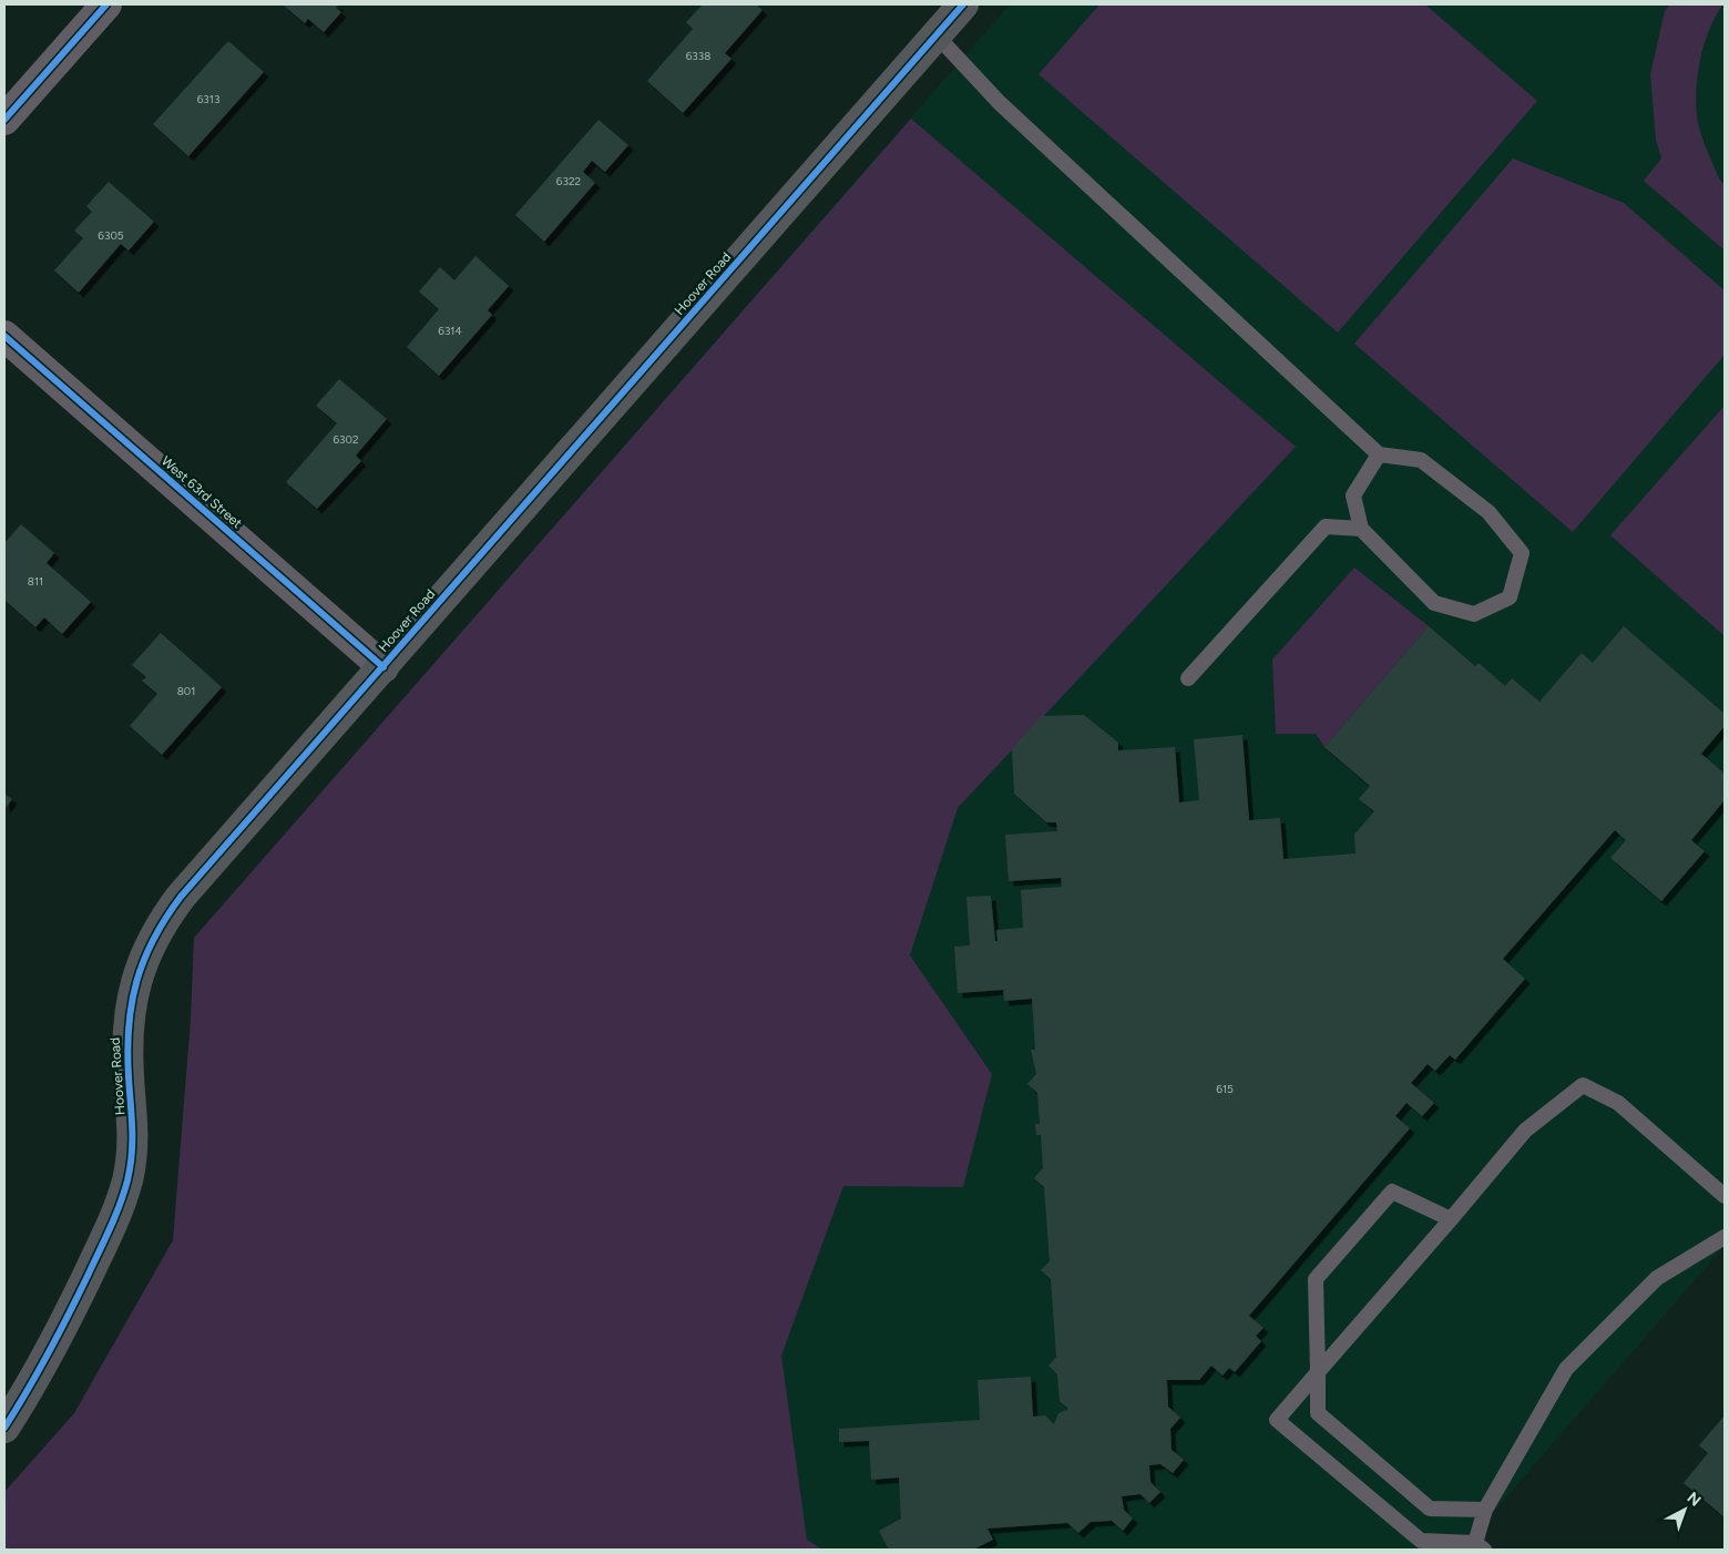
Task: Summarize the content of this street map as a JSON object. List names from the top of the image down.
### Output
{
  "streets": {
    "street": ["Hoover Road", "West 63rd Street"]
  },
  "crossings": [
    ["Hoover Road", "West 63rd Street"]
  ],
  "house_numbers": [
    "6338",
    "6313",
    "6322",
    "6305",
    "6314",
    "6302",
    "811",
    "801",
    "615"
  ],
  "north": "top right"
}
